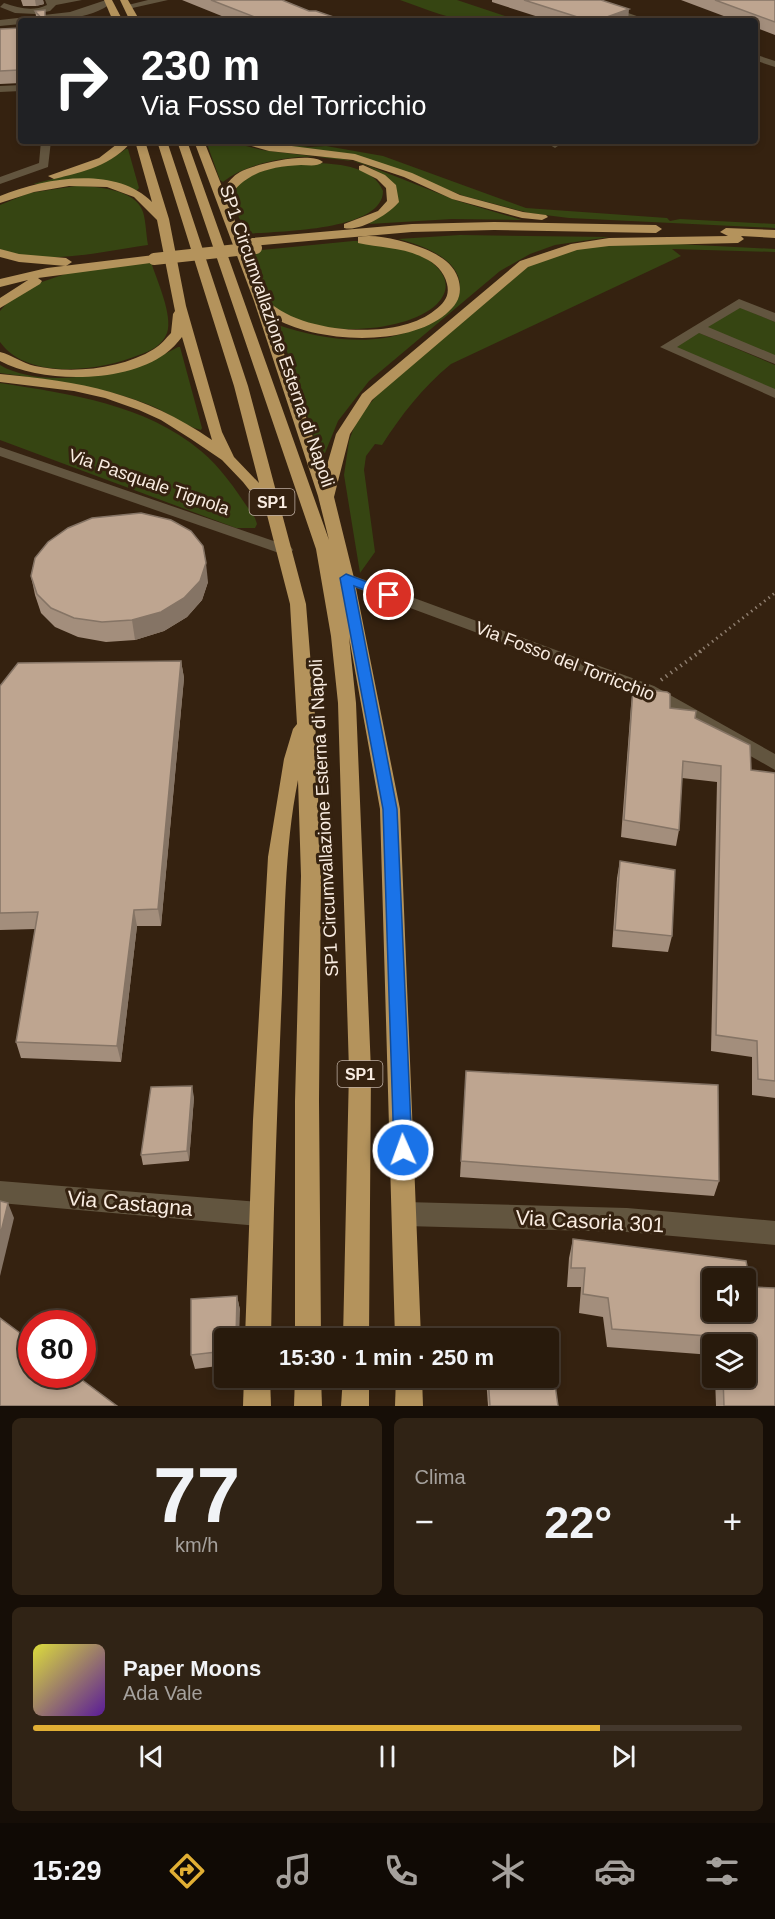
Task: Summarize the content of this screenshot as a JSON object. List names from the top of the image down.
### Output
{
  "streets": {
    "highway": ["SP1 Circumvallazione Esterna di Napoli", "SP1"],
    "street": [
      "Via Pasquale Tignola",
      "Via Fosso del Torricchio",
      "Via Castagna",
      "Via Casoria 301"
    ]
  },
  "crossings": [
    ["SP1 Circumvallazione Esterna di Napoli", "Via Pasquale Tignola"],
    ["SP1 Circumvallazione Esterna di Napoli", "SP1"]
  ],
  "page": {
    "turn": ["230 m", "Via Fosso del Torricchio"],
    "limit": "80",
    "trip": "15:30 · 1 min · 250 m",
    "tile": [
      ["77", "km/h"],
      "Clima"
    ],
    "heat": ["−", "22°", "+"],
    "song": ["Paper Moons", "Ada Vale"],
    "tabs": "15:29"
  }
}
